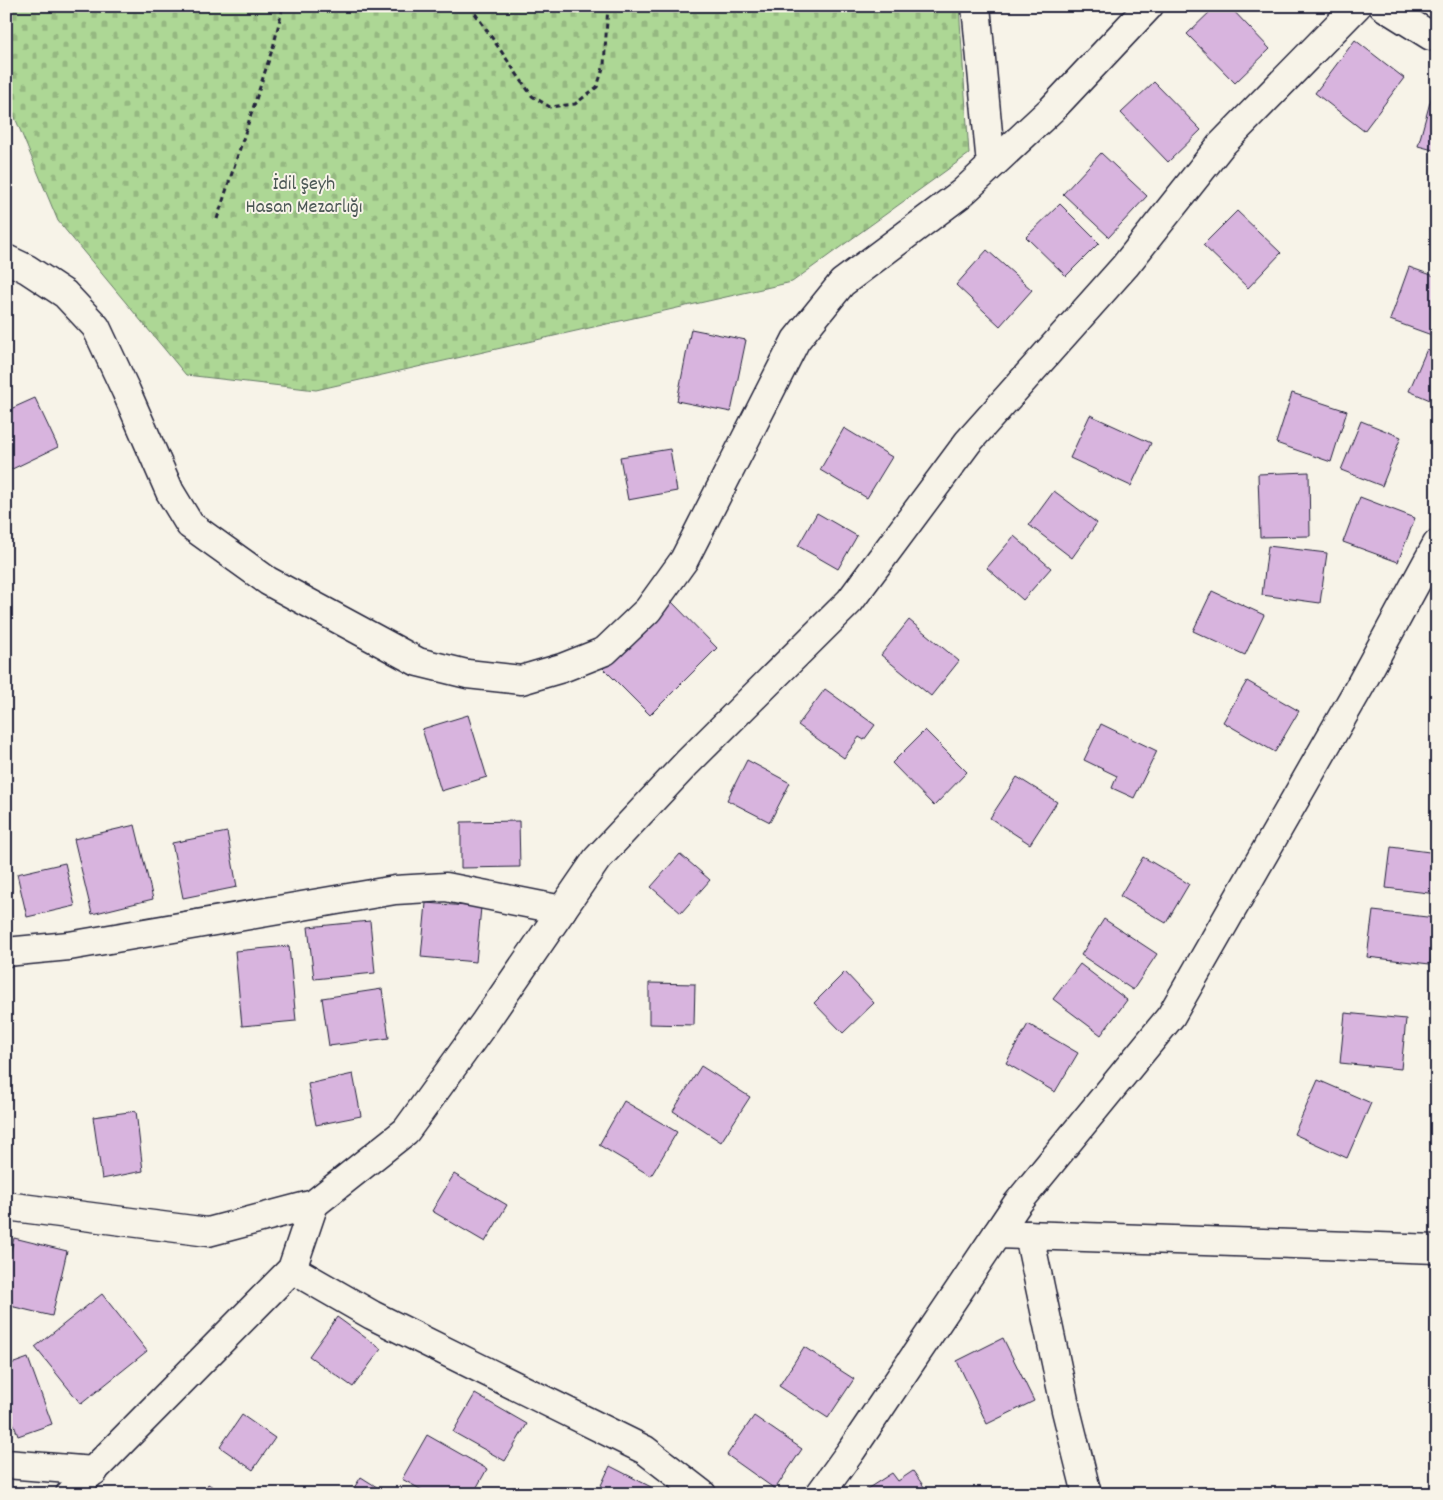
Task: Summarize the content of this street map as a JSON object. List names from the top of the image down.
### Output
{
  "parks": ["İdil Şeyh Hasan Mezarlığı"]
}
